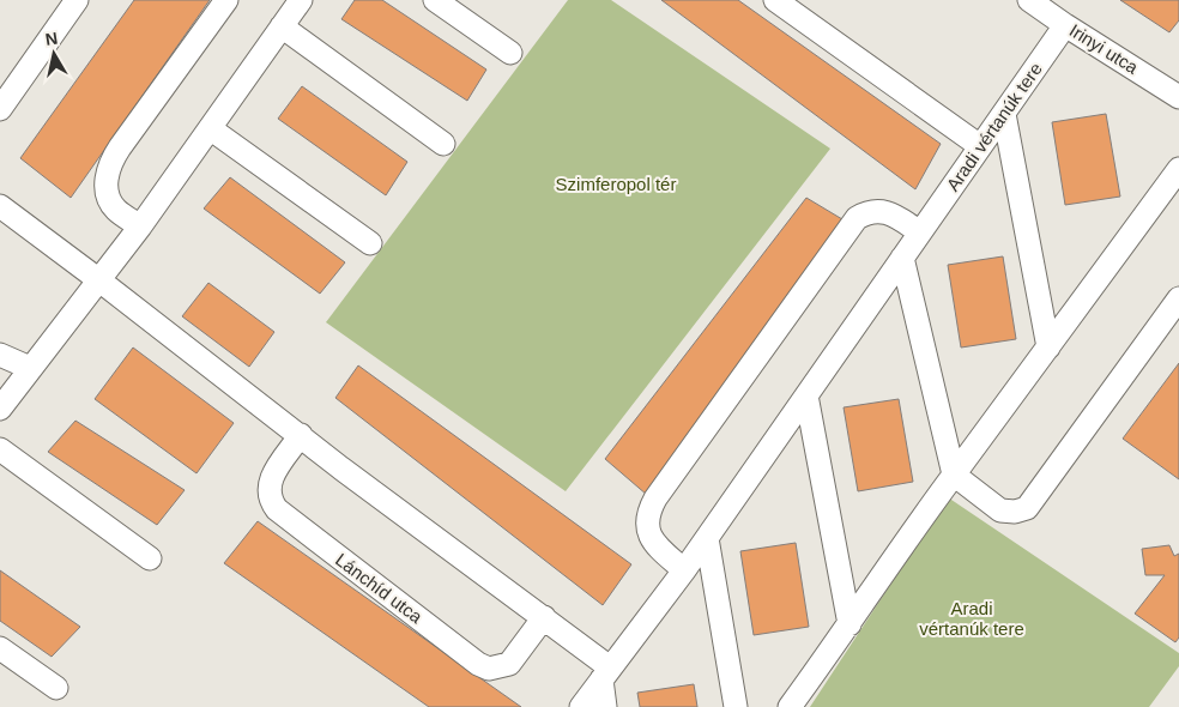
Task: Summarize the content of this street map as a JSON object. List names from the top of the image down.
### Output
{
  "streets": {
    "street": ["Irinyi utca", "Aradi vértanúk tere", "Lánchíd utca"]
  },
  "crossings": [
    ["Irinyi utca", "Aradi vértanúk tere"]
  ],
  "parks": ["Szimferopol tér", "Aradi vértanúk tere"],
  "north": "top"
}
